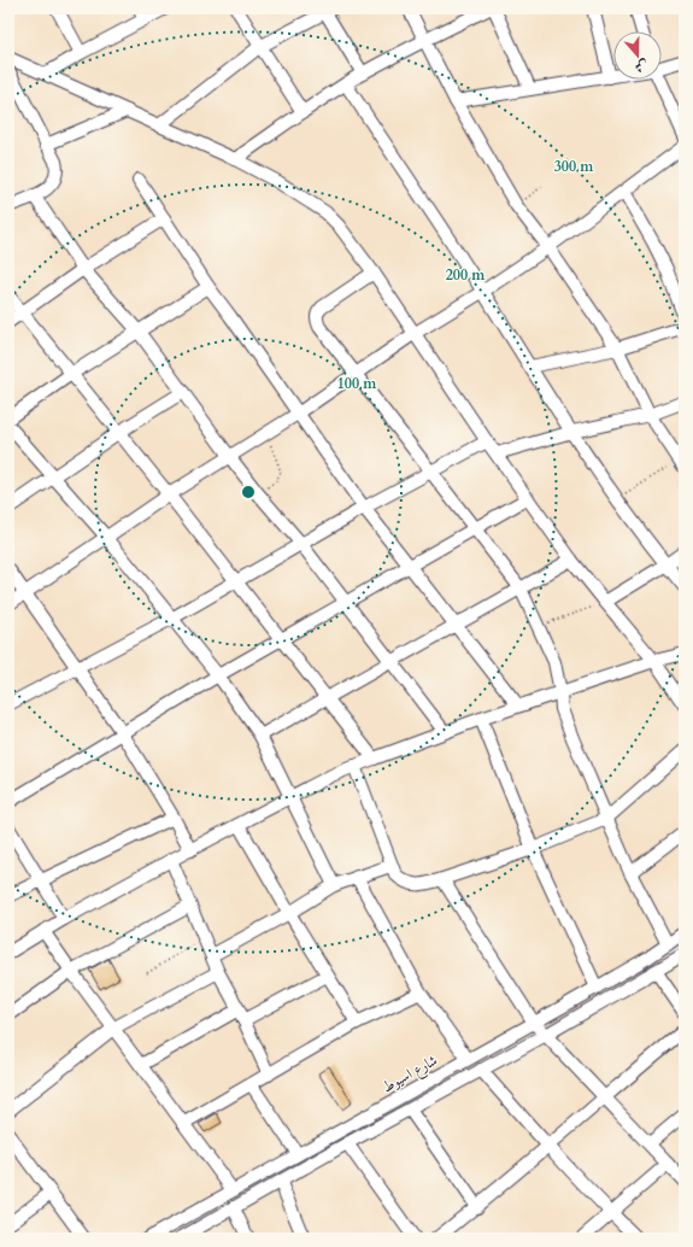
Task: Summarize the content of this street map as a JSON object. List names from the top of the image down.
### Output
{
  "streets": {
    "street": ["شارع اسيوط"]
  },
  "north": "bottom",
  "rings": ["300 m", "200 m", "100 m"]
}
